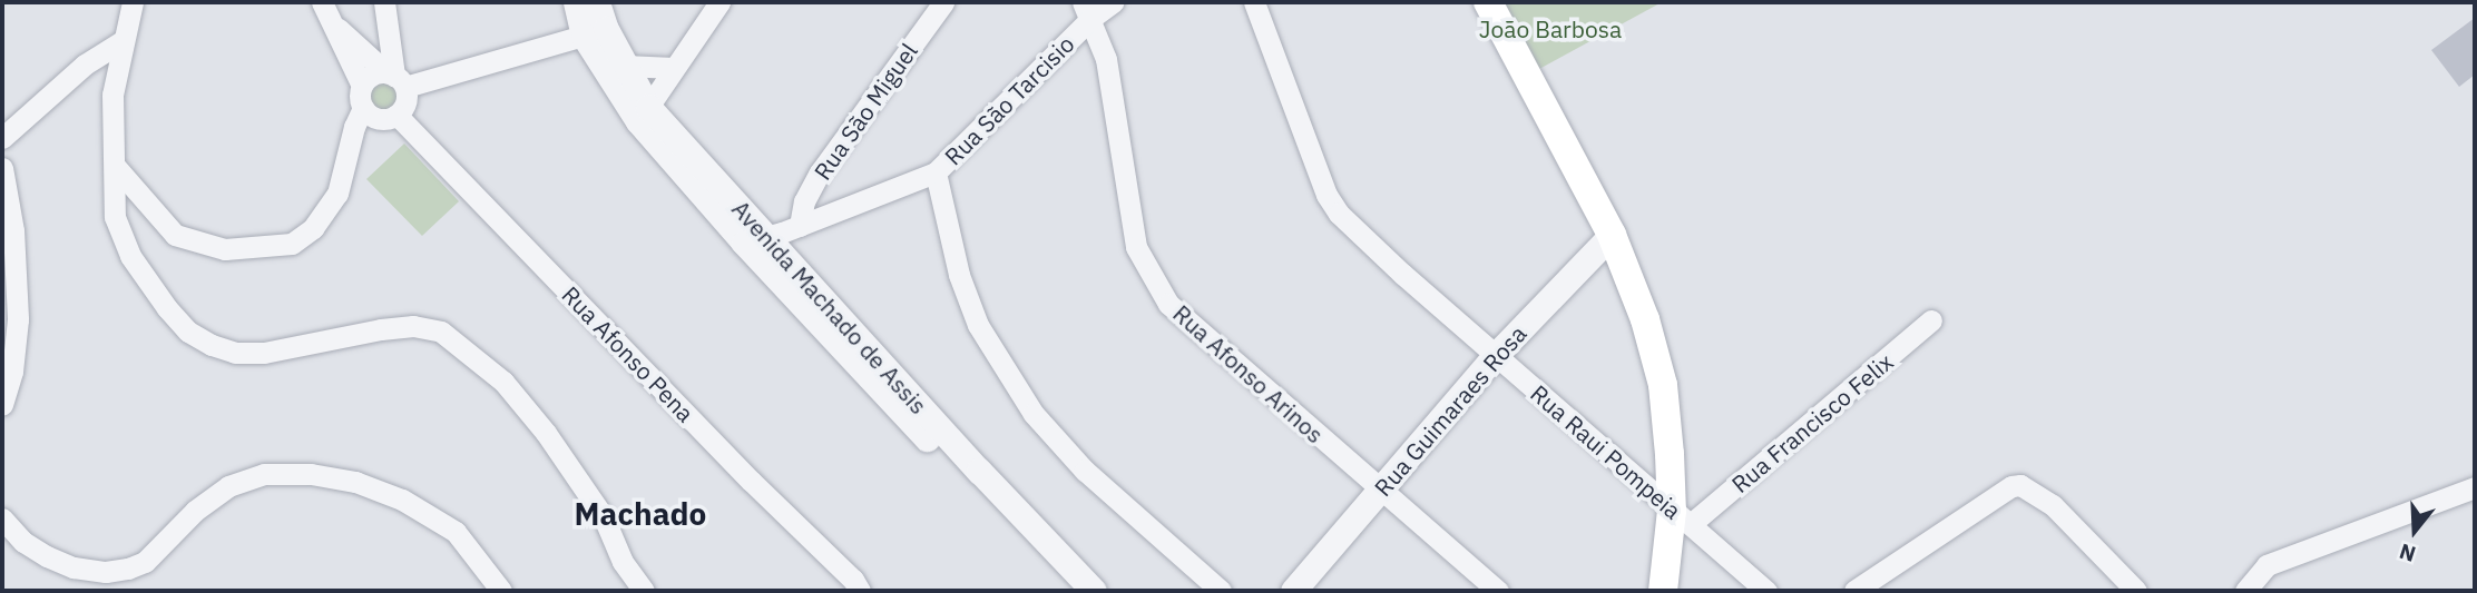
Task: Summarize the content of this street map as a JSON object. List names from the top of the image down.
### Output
{
  "streets": {
    "street": [
      "Rua São Tarcisio",
      "Rua São Miguel",
      "Avenida Machado de Assis",
      "Rua Afonso Pena",
      "Rua Afonso Arinos",
      "Rua Guimaraes Rosa",
      "Rua Francisco Felix",
      "Rua Raui Pompeia"
    ]
  },
  "crossings": [
    ["Rua São Tarcisio", "Rua São Miguel"],
    ["Rua São Tarcisio", "Avenida Machado de Assis"],
    ["Rua São Tarcisio", "Rua Afonso Arinos"],
    ["Rua Afonso Arinos", "Rua Guimaraes Rosa"],
    ["Rua Guimaraes Rosa", "Rua Raui Pompeia"],
    ["Rua Francisco Felix", "Rua Raui Pompeia"]
  ],
  "districts": ["Machado"],
  "parks": ["João Barbosa"],
  "north": "bottom"
}
